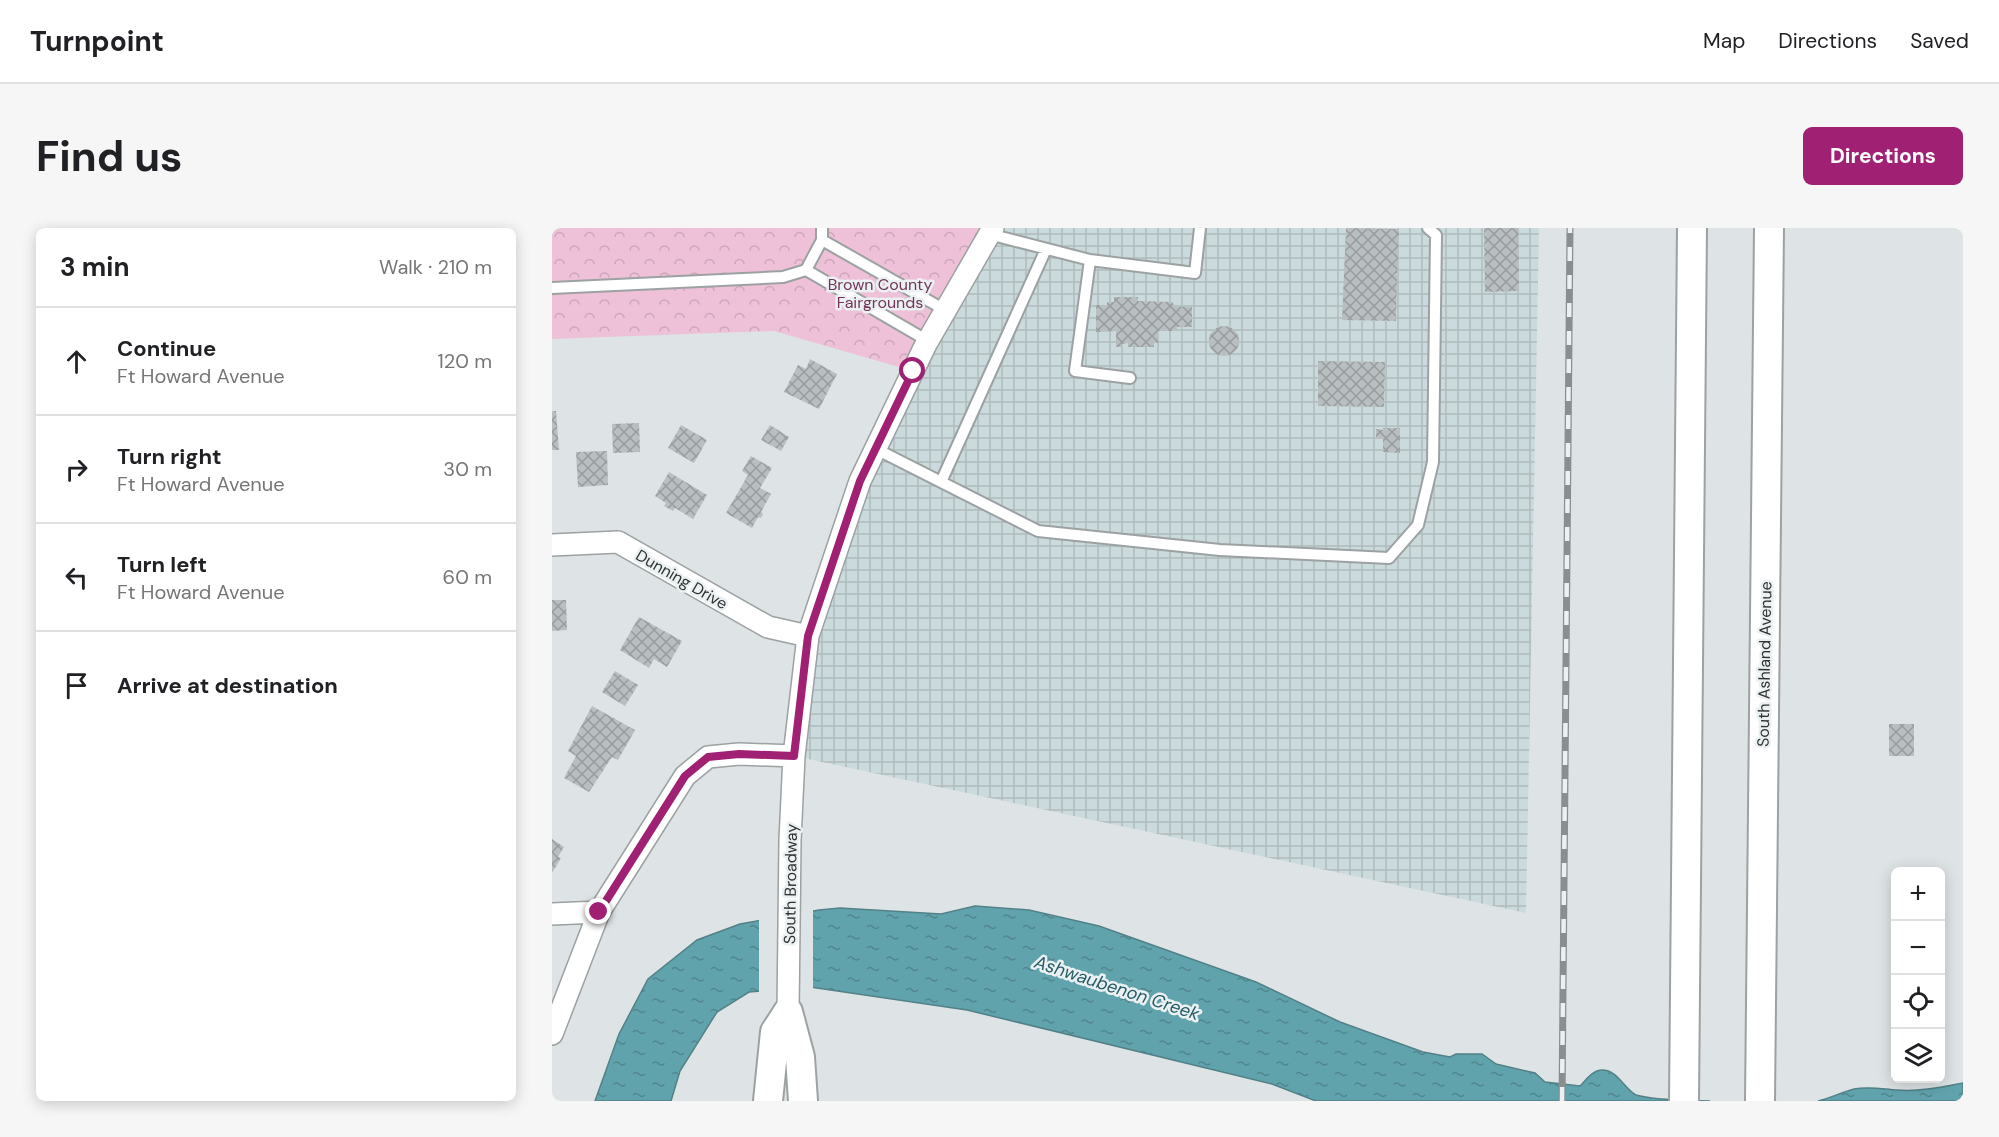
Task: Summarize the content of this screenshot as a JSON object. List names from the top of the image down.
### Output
{
  "streets": {
    "main road": ["South Ashland Avenue", "South Broadway"],
    "street": ["Dunning Drive"]
  },
  "crossings": [
    ["Dunning Drive", "South Broadway"]
  ],
  "water": ["Ashwaubenon Creek"],
  "parks": ["Brown County Fairgrounds"],
  "page": {
    "header": "Turnpoint",
    "nav": ["Map", "Directions", "Saved"],
    "buttons": "Directions",
    "title": "Find us",
    "heading": ["3 min", "Walk · 210 m"],
    "list": [
      ["Continue", "Ft Howard Avenue", "120 m"],
      ["Turn right", "Ft Howard Avenue", "30 m"],
      ["Turn left", "Ft Howard Avenue", "60 m"],
      "Arrive at destination"
    ],
    "map_buttons": ["+", "−"]
  }
}
